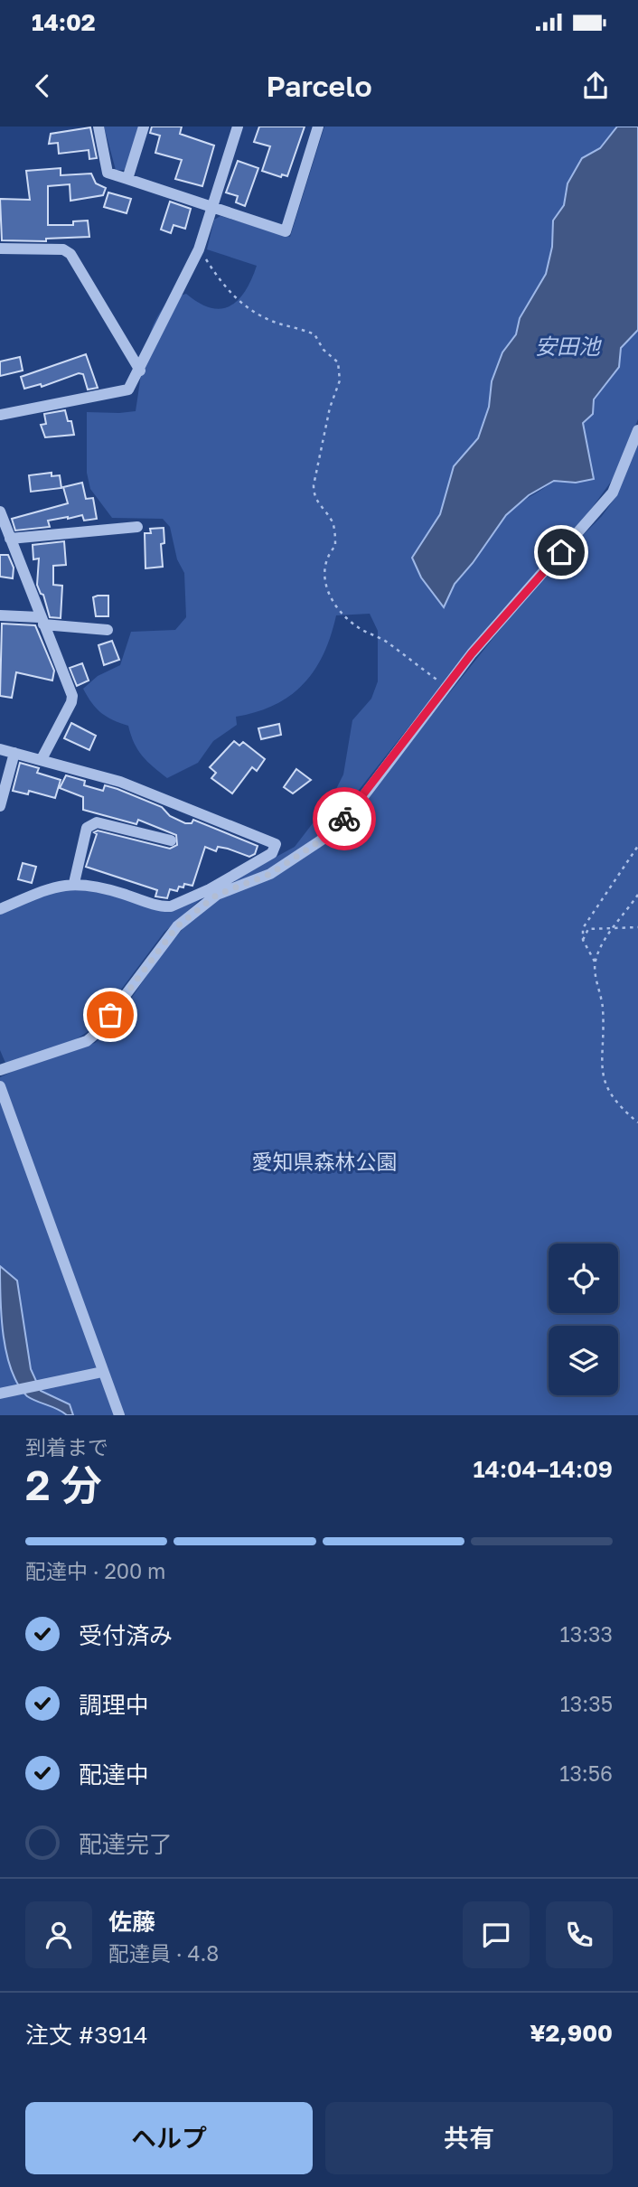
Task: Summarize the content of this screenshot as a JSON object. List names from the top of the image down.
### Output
{
  "water": ["安田池"],
  "parks": ["愛知県森林公園"],
  "page": {
    "status": "14:02",
    "header": "Parcelo",
    "heading": ["2 分", "到着まで", "14:04–14:09"],
    "panel": [
      "佐藤",
      "配達員 · 4.8",
      "注文 #3914",
      "¥2,900"
    ],
    "bar": "配達中 · 200 m",
    "list": [
      ["受付済み", "13:33"],
      ["調理中", "13:35"],
      ["配達中", "13:56"],
      "配達完了"
    ],
    "buttons": ["ヘルプ", "共有"]
  }
}
